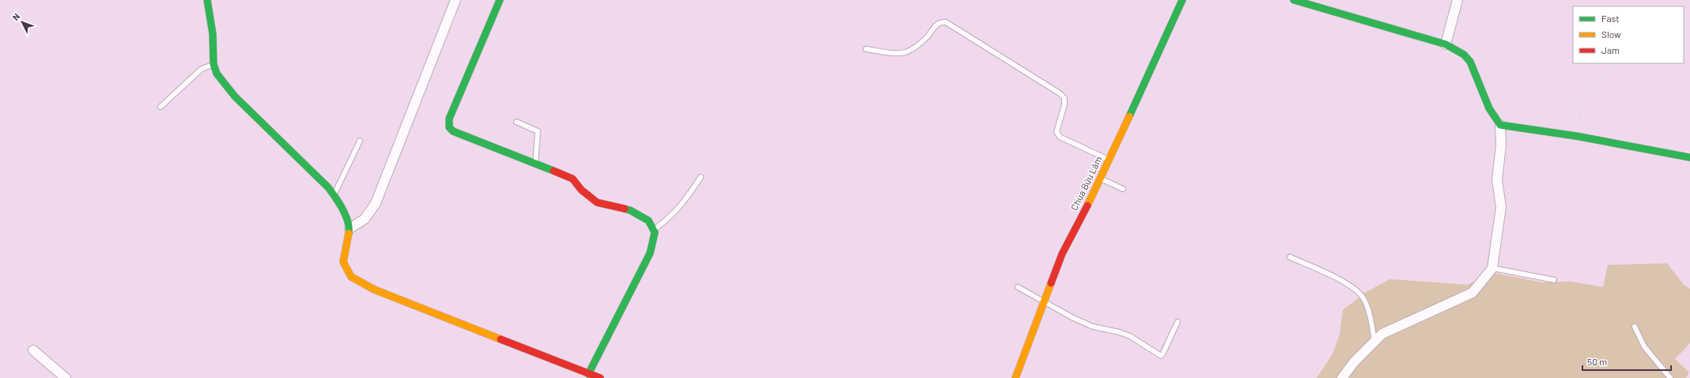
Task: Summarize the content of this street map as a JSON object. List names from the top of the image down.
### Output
{
  "streets": {
    "street": ["Chùa Bửu Lâm"]
  },
  "legend": ["Fast", "Slow", "Jam"],
  "scale_bar": "50 m",
  "north": "top left"
}
